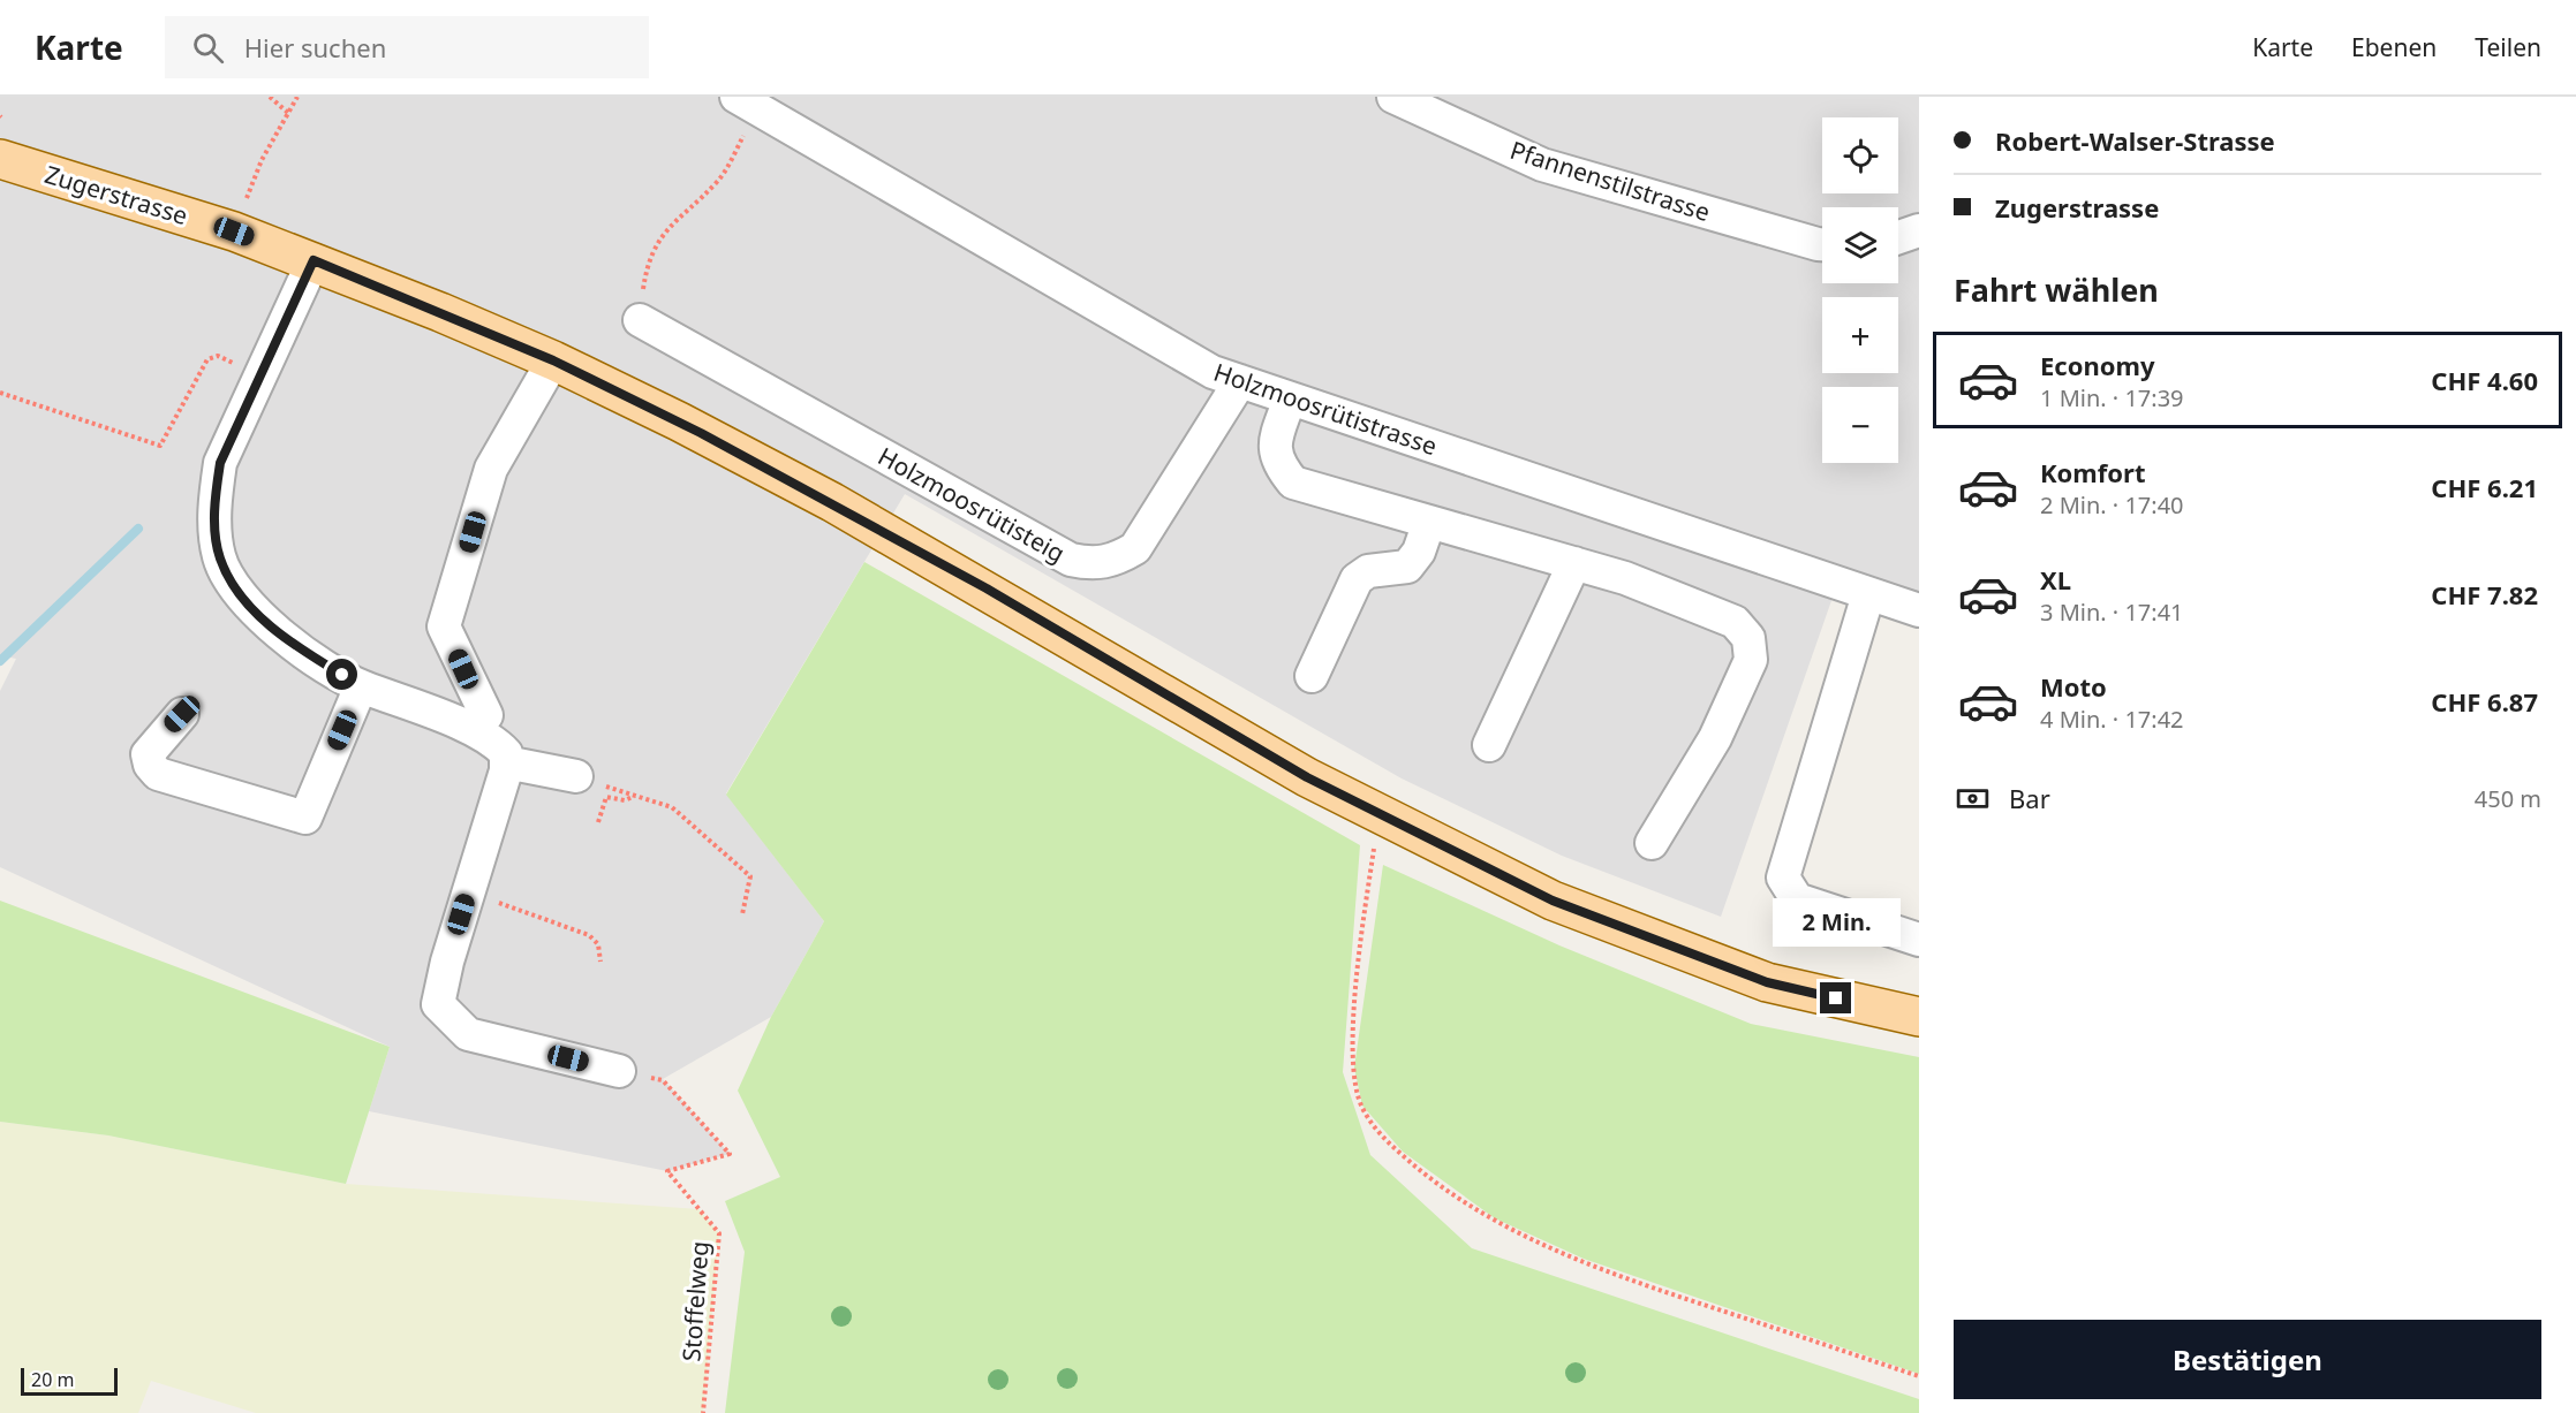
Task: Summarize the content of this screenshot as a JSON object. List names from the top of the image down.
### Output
{
  "streets": {
    "main road": ["Zugerstrasse"],
    "street": ["Pfannenstilstrasse", "Holzmoosrütistrasse", "Holzmoosrütisteig"],
    "path": ["Stoffelweg"]
  },
  "crossings": [
    ["Holzmoosrütistrasse", "Holzmoosrütisteig"]
  ],
  "scale_bar": "20 m",
  "page": {
    "header": "Karte",
    "search": "Hier suchen",
    "nav": ["Karte", "Ebenen", "Teilen"],
    "banner": ["Robert-Walser-Strasse", "Zugerstrasse"],
    "map_buttons": ["+", "−"],
    "heading": "Fahrt wählen",
    "list": [
      {
        "name": "Economy",
        "note": "1 Min. · 17:39",
        "value": "CHF 4.60"
      },
      {
        "name": "Komfort",
        "note": "2 Min. · 17:40",
        "value": "CHF 6.21"
      },
      {
        "name": "XL",
        "note": "3 Min. · 17:41",
        "value": "CHF 7.82"
      },
      {
        "name": "Moto",
        "note": "4 Min. · 17:42",
        "value": "CHF 6.87"
      }
    ],
    "pay": ["Bar", "450 m"],
    "bubble": "2 Min.",
    "buttons": "Bestätigen",
    "scale": "20 m"
  }
}
